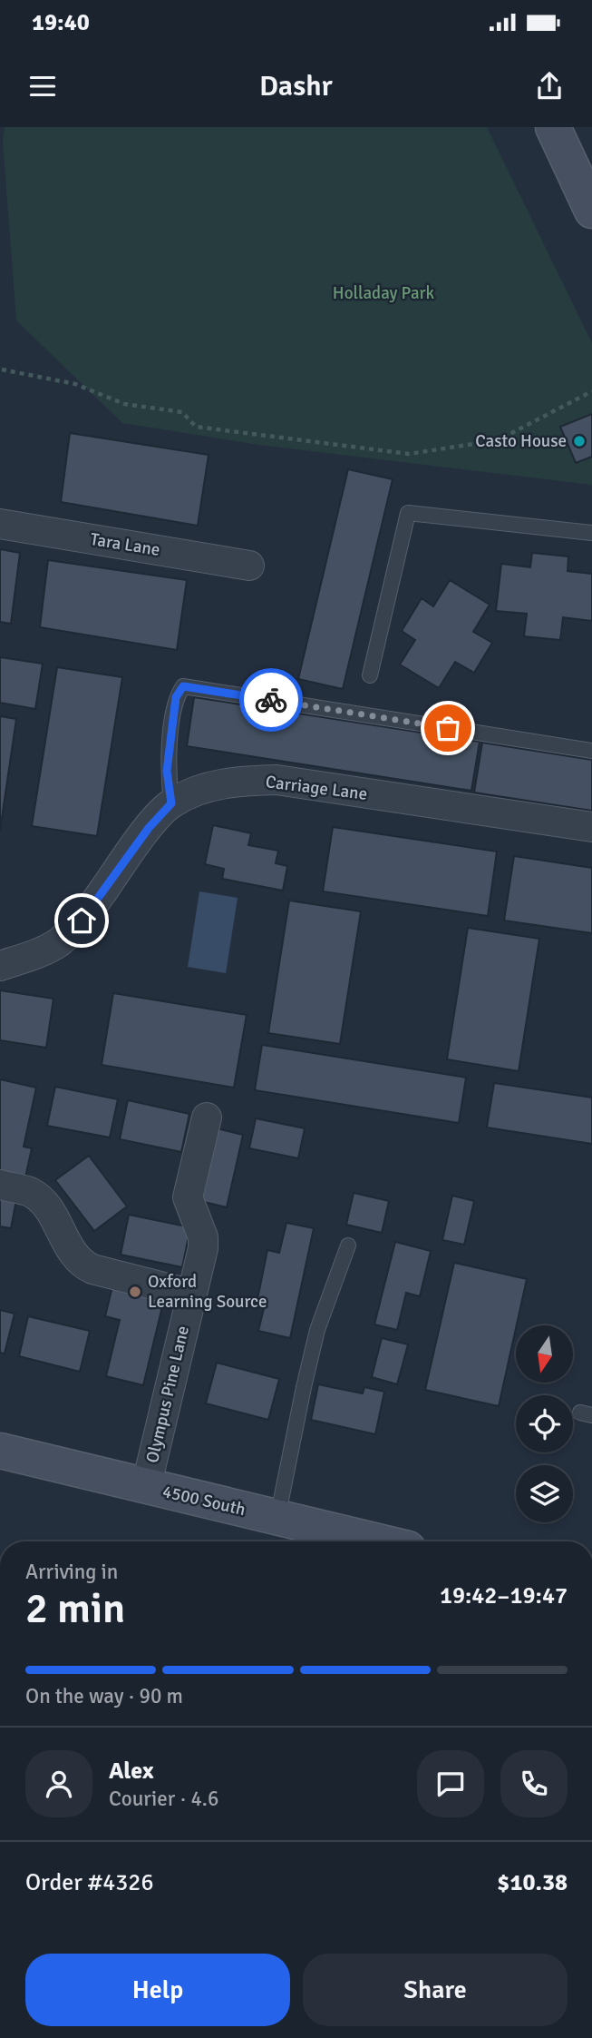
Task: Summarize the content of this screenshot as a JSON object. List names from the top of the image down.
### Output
{
  "streets": {
    "main road": ["4500 South"],
    "street": ["Tara Lane", "Carriage Lane", "Olympus Pine Lane"]
  },
  "crossings": [
    ["Olympus Pine Lane", "4500 South"]
  ],
  "parks": ["Holladay Park"],
  "places": ["Casto House", "Oxford Learning Source"],
  "north": "bottom",
  "page": {
    "status": "19:40",
    "header": "Dashr",
    "heading": ["2 min", "Arriving in", "19:42–19:47"],
    "panel": [
      "Alex",
      "Courier · 4.6",
      "Order #4326",
      "$10.38"
    ],
    "bar": "On the way · 90 m",
    "buttons": ["Help", "Share"]
  }
}
